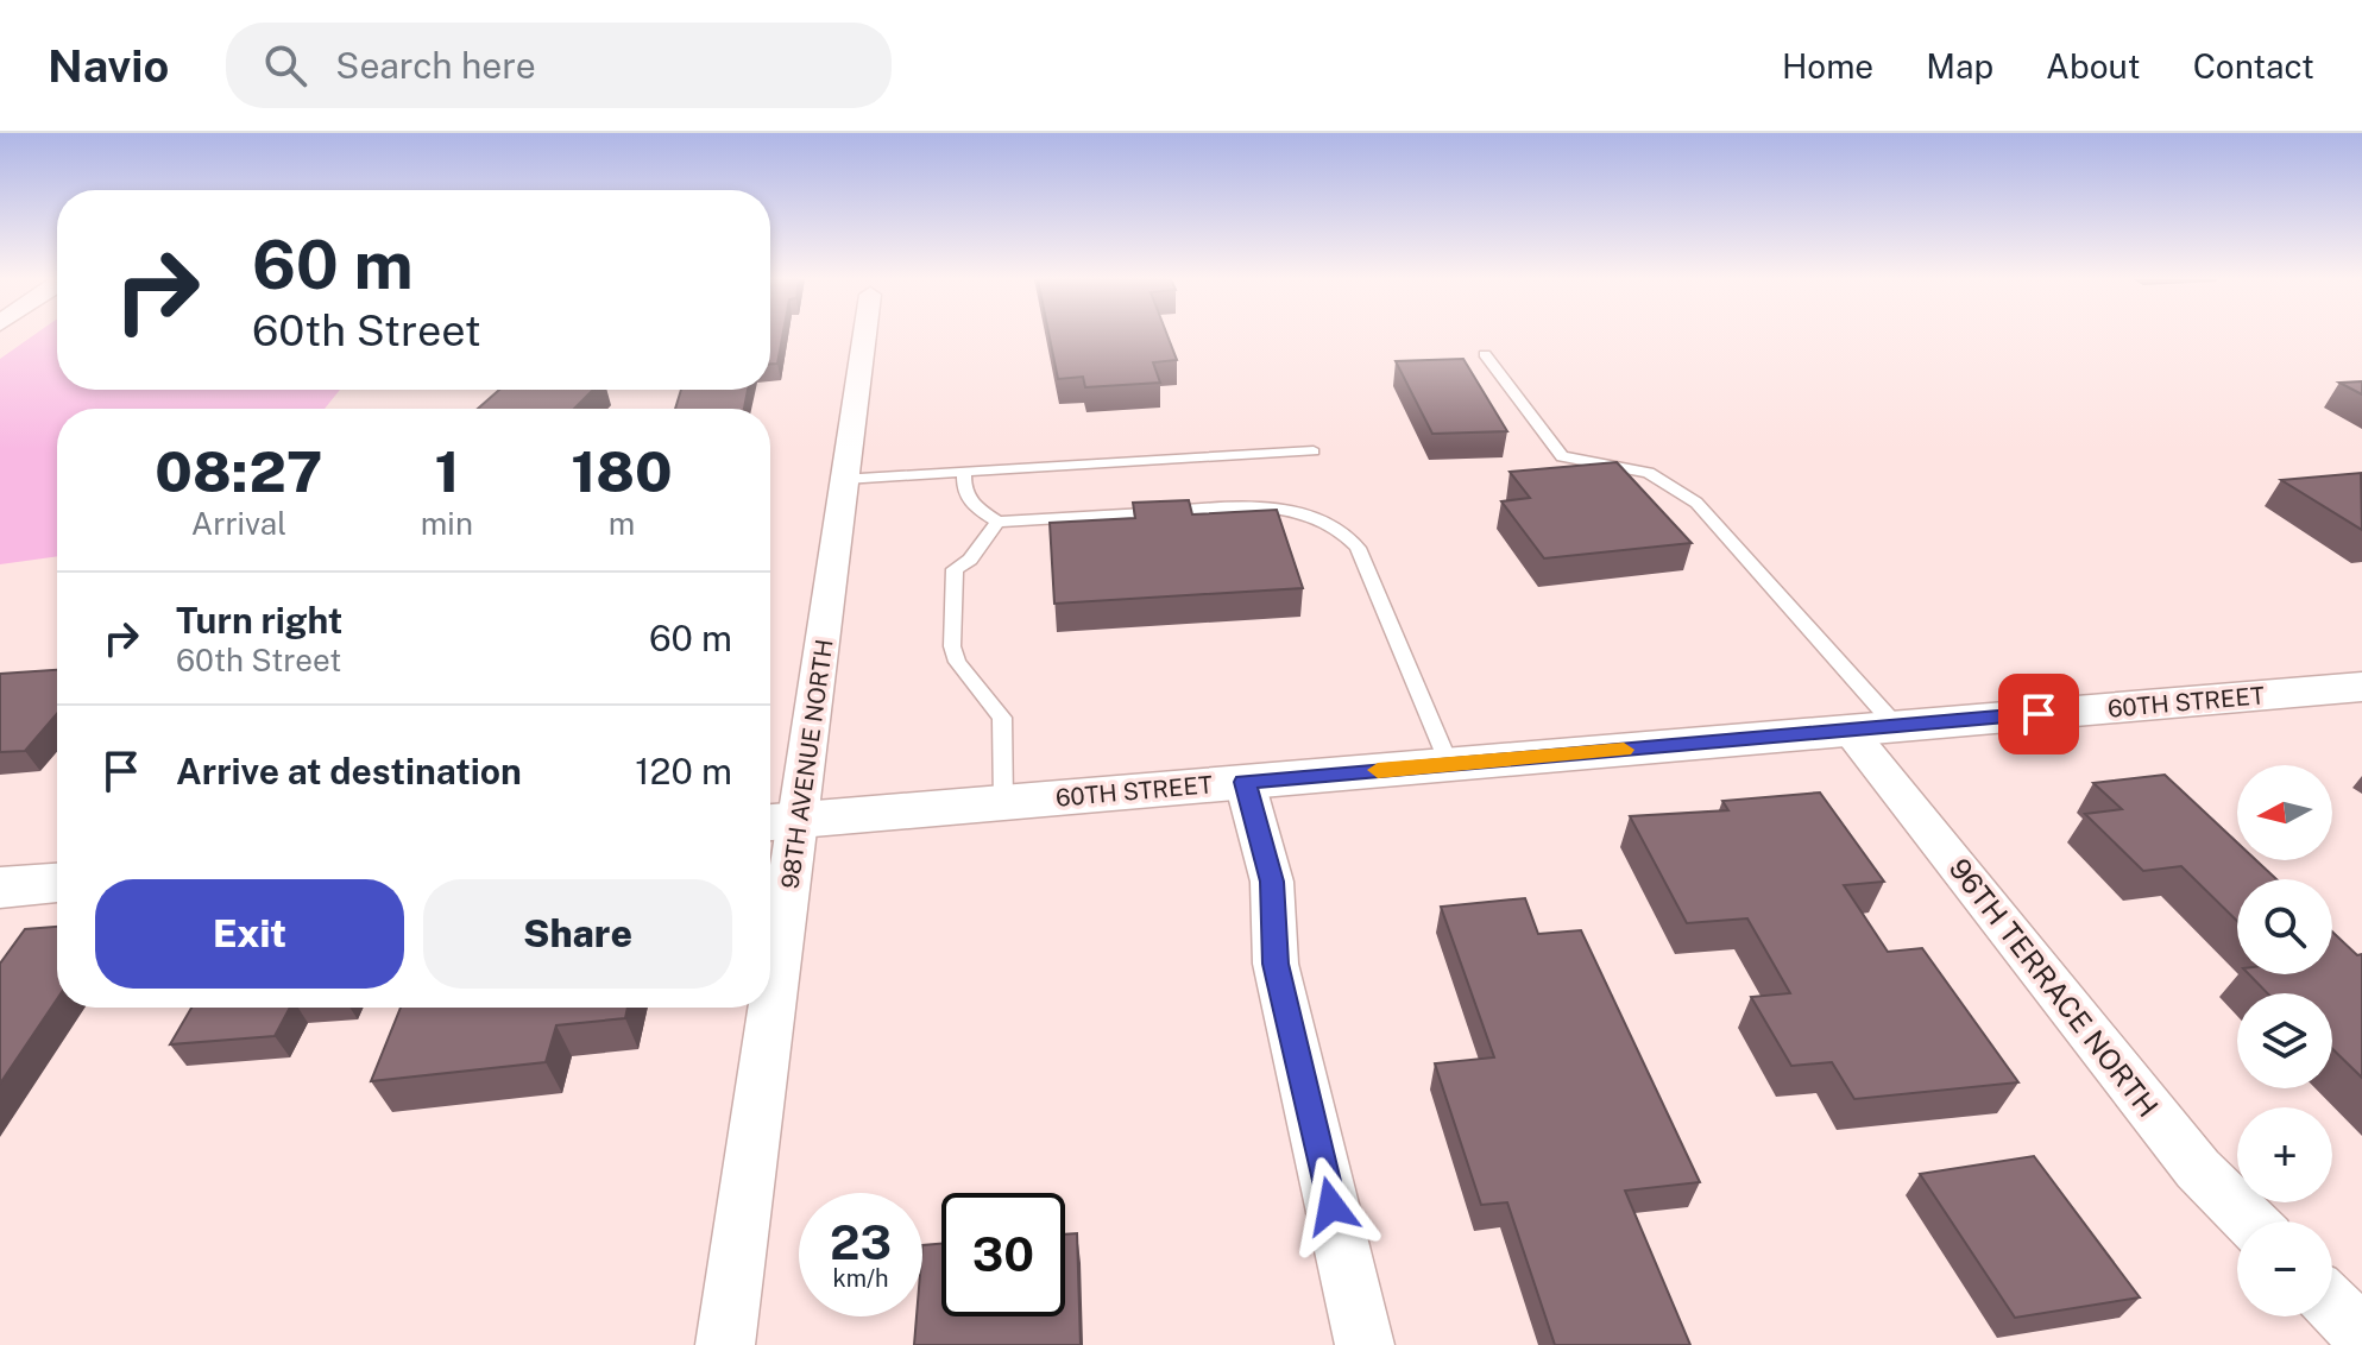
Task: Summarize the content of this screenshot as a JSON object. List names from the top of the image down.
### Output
{
  "streets": {
    "street": ["60TH STREET", "98TH AVENUE NORTH", "96TH TERRACE NORTH"]
  },
  "crossings": [
    ["60TH STREET", "98TH AVENUE NORTH"],
    ["60TH STREET", "96TH TERRACE NORTH"]
  ],
  "north": "left",
  "page": {
    "header": "Navio",
    "search": "Search here",
    "nav": [
      "Home",
      "Map",
      "About",
      "Contact"
    ],
    "turn": ["60 m", "60th Street"],
    "eta": [
      "08:27",
      "Arrival",
      "1",
      "min",
      "180",
      "m"
    ],
    "list": [
      {
        "name": "Turn right",
        "note": "60th Street",
        "value": "60 m"
      },
      {
        "name": "Arrive at destination",
        "value": "120 m"
      }
    ],
    "map_buttons": ["+", "−"],
    "buttons": ["Exit", "Share"],
    "speed": "23 km/h",
    "limit": "30"
  }
}
